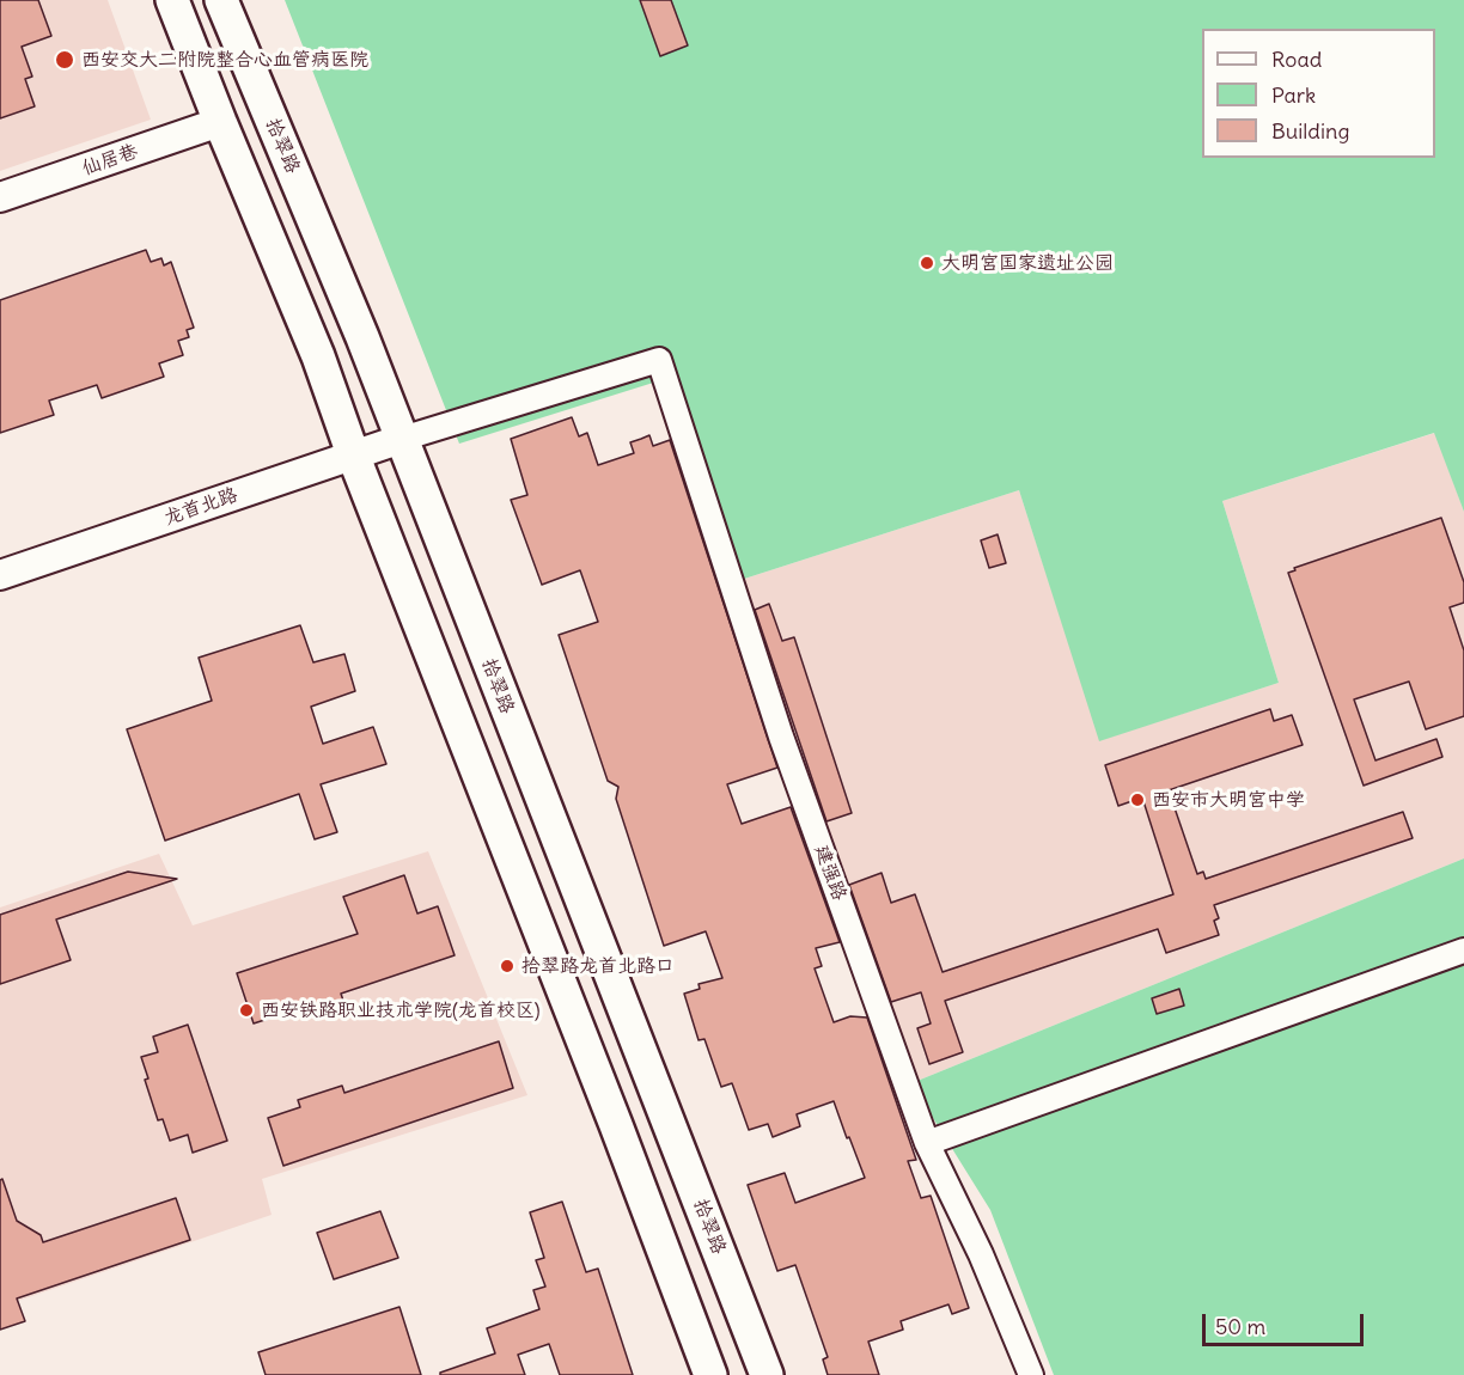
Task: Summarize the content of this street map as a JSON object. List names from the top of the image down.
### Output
{
  "streets": {
    "main road": ["拾翠路"],
    "street": ["仙居巷", "龙首北路", "建强路"]
  },
  "crossings": [
    ["拾翠路", "龙首北路"],
    ["拾翠路", "建强路"],
    ["龙首北路", "建强路"]
  ],
  "places": [
    "西安交大二附院整合心血管病医院",
    "大明宫国家遗址公园",
    "西安市大明宫中学",
    "拾翠路龙首北路口",
    "西安铁路职业技术学院(龙首校区)"
  ],
  "legend": ["Road", "Park", "Building"],
  "scale_bar": "50 m"
}
